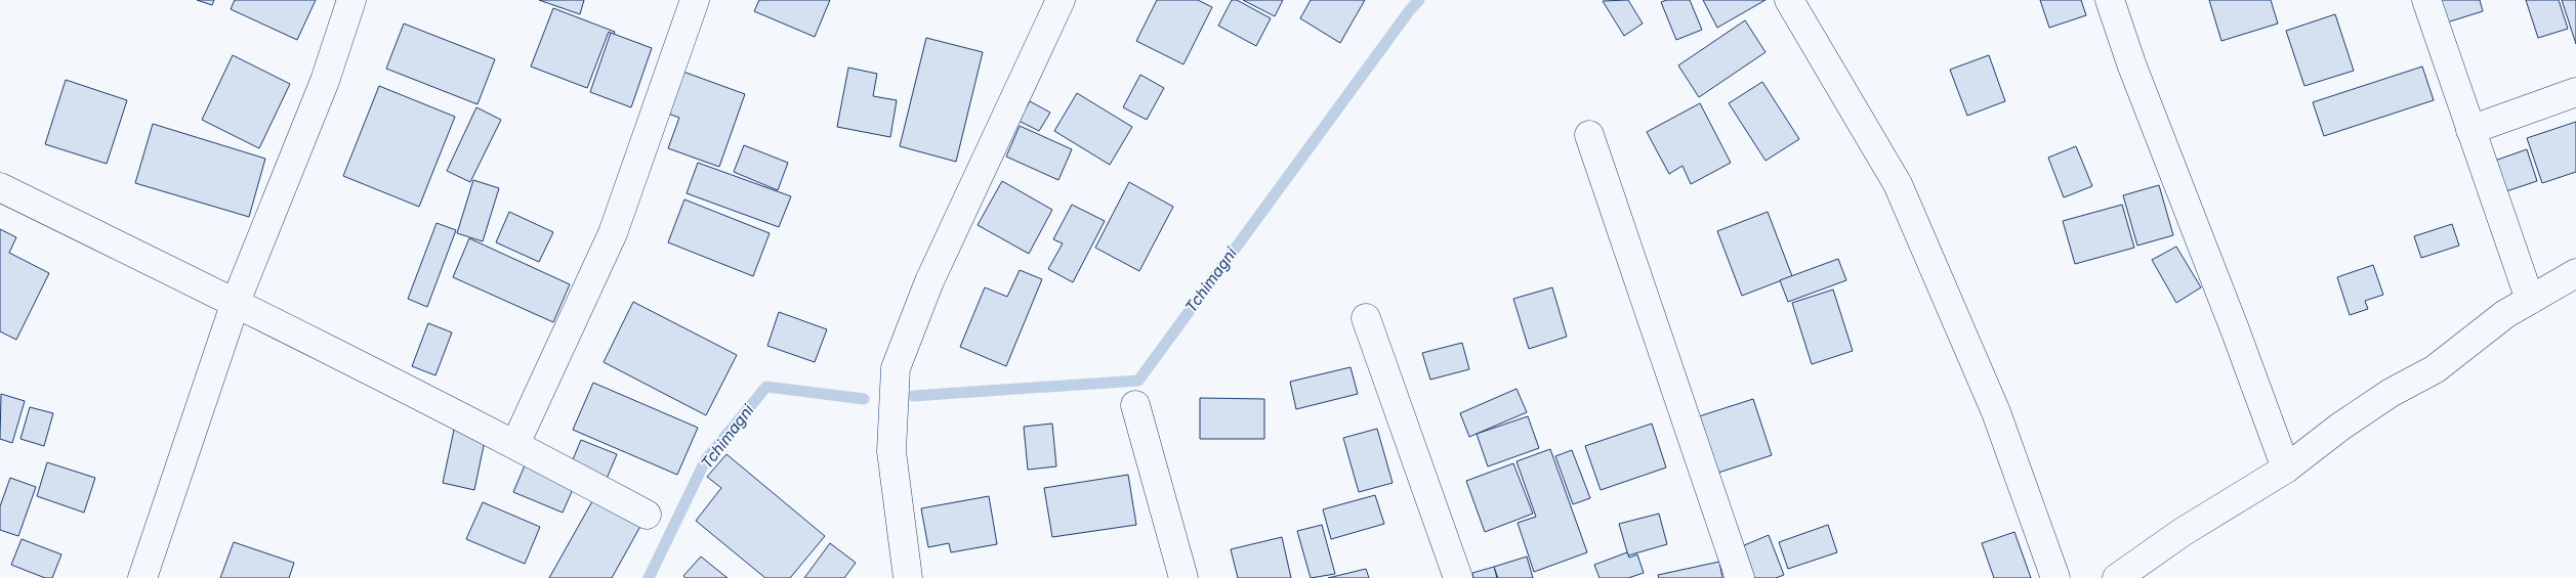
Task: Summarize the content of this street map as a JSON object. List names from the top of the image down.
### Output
{
  "water": ["Tchimagni"]
}
